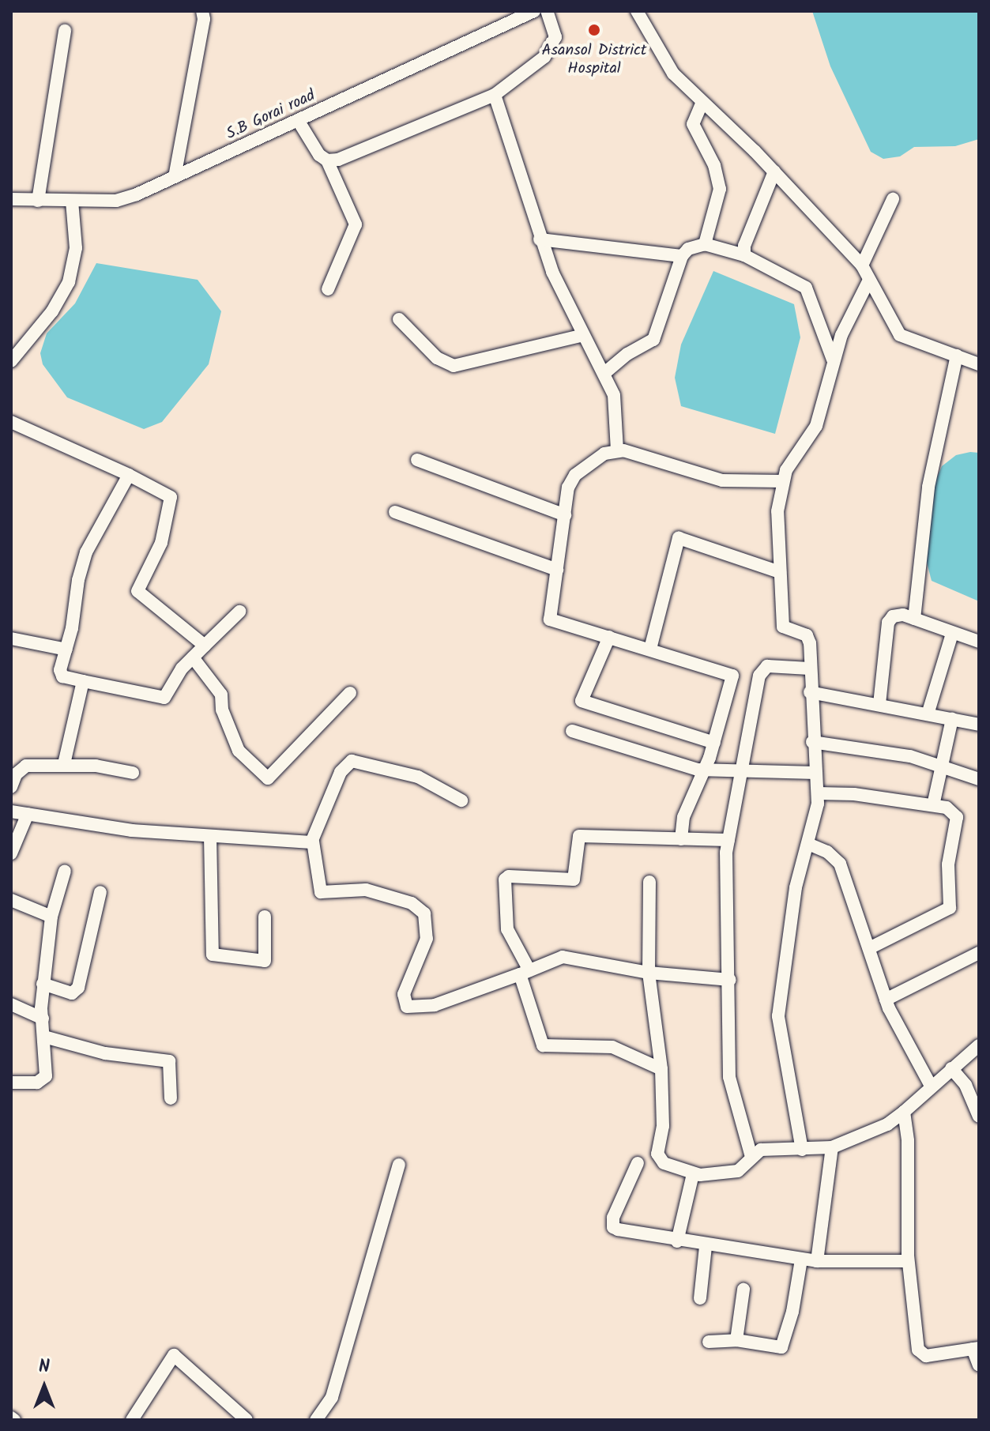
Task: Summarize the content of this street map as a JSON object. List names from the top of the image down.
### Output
{
  "streets": {
    "street": ["S.B Gorai road"]
  },
  "places": ["Asansol District Hospital"],
  "north": "top"
}
